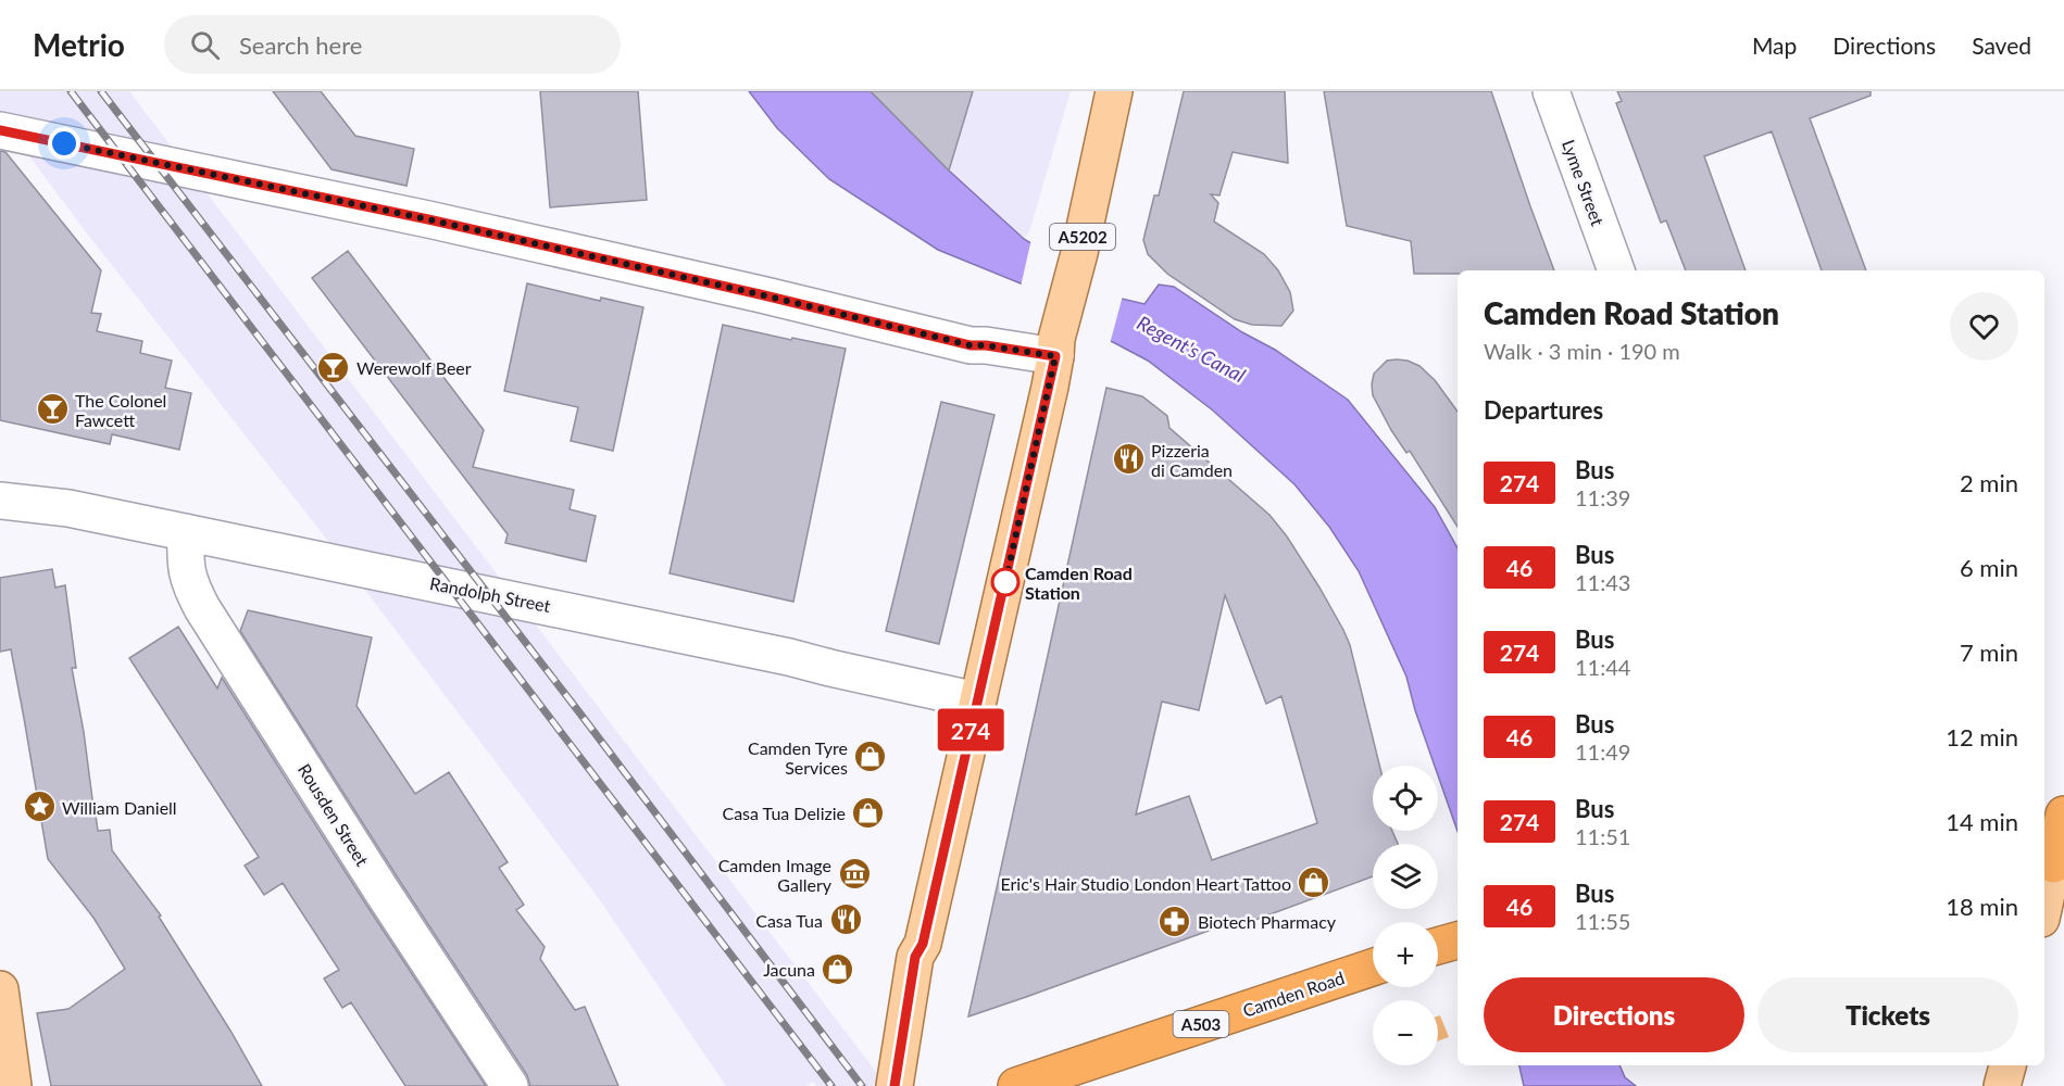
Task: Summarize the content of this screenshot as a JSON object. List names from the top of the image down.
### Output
{
  "streets": {
    "highway": ["Camden Road", "A503"],
    "main road": ["A5202"],
    "street": ["Lyme Street", "Randolph Street", "Rousden Street"]
  },
  "crossings": [
    ["A5202", "Randolph Street"],
    ["Randolph Street", "Rousden Street"]
  ],
  "water": ["Regent's Canal"],
  "places": {
    "bar": ["Werewolf Beer", "The Colonel Fawcett"],
    "restaurant": ["Pizzeria di Camden", "Casa Tua"],
    "other": ["Camden Road Station"],
    "shop": [
      "Camden Tyre Services",
      "Casa Tua Delizie",
      "Eric's Hair Studio London Heart Tattoo",
      "Jacuna"
    ],
    "place": ["William Daniell"],
    "museum": ["Camden Image Gallery"],
    "pharmacy": ["Biotech Pharmacy"]
  },
  "lines": ["bus line 274"],
  "page": {
    "header": "Metrio",
    "search": "Search here",
    "nav": ["Map", "Directions", "Saved"],
    "on_map": "274",
    "heading": [
      ["Camden Road Station", "Walk · 3 min · 190 m"],
      "Departures"
    ],
    "list": [
      {
        "mark": "274",
        "name": "Bus",
        "note": "11:39",
        "value": "2 min"
      },
      {
        "mark": "46",
        "name": "Bus",
        "note": "11:43",
        "value": "6 min"
      },
      {
        "mark": "274",
        "name": "Bus",
        "note": "11:44",
        "value": "7 min"
      },
      {
        "mark": "46",
        "name": "Bus",
        "note": "11:49",
        "value": "12 min"
      },
      {
        "mark": "274",
        "name": "Bus",
        "note": "11:51",
        "value": "14 min"
      },
      {
        "mark": "46",
        "name": "Bus",
        "note": "11:55",
        "value": "18 min"
      }
    ],
    "map_buttons": ["+", "−"],
    "buttons": ["Directions", "Tickets"]
  }
}
